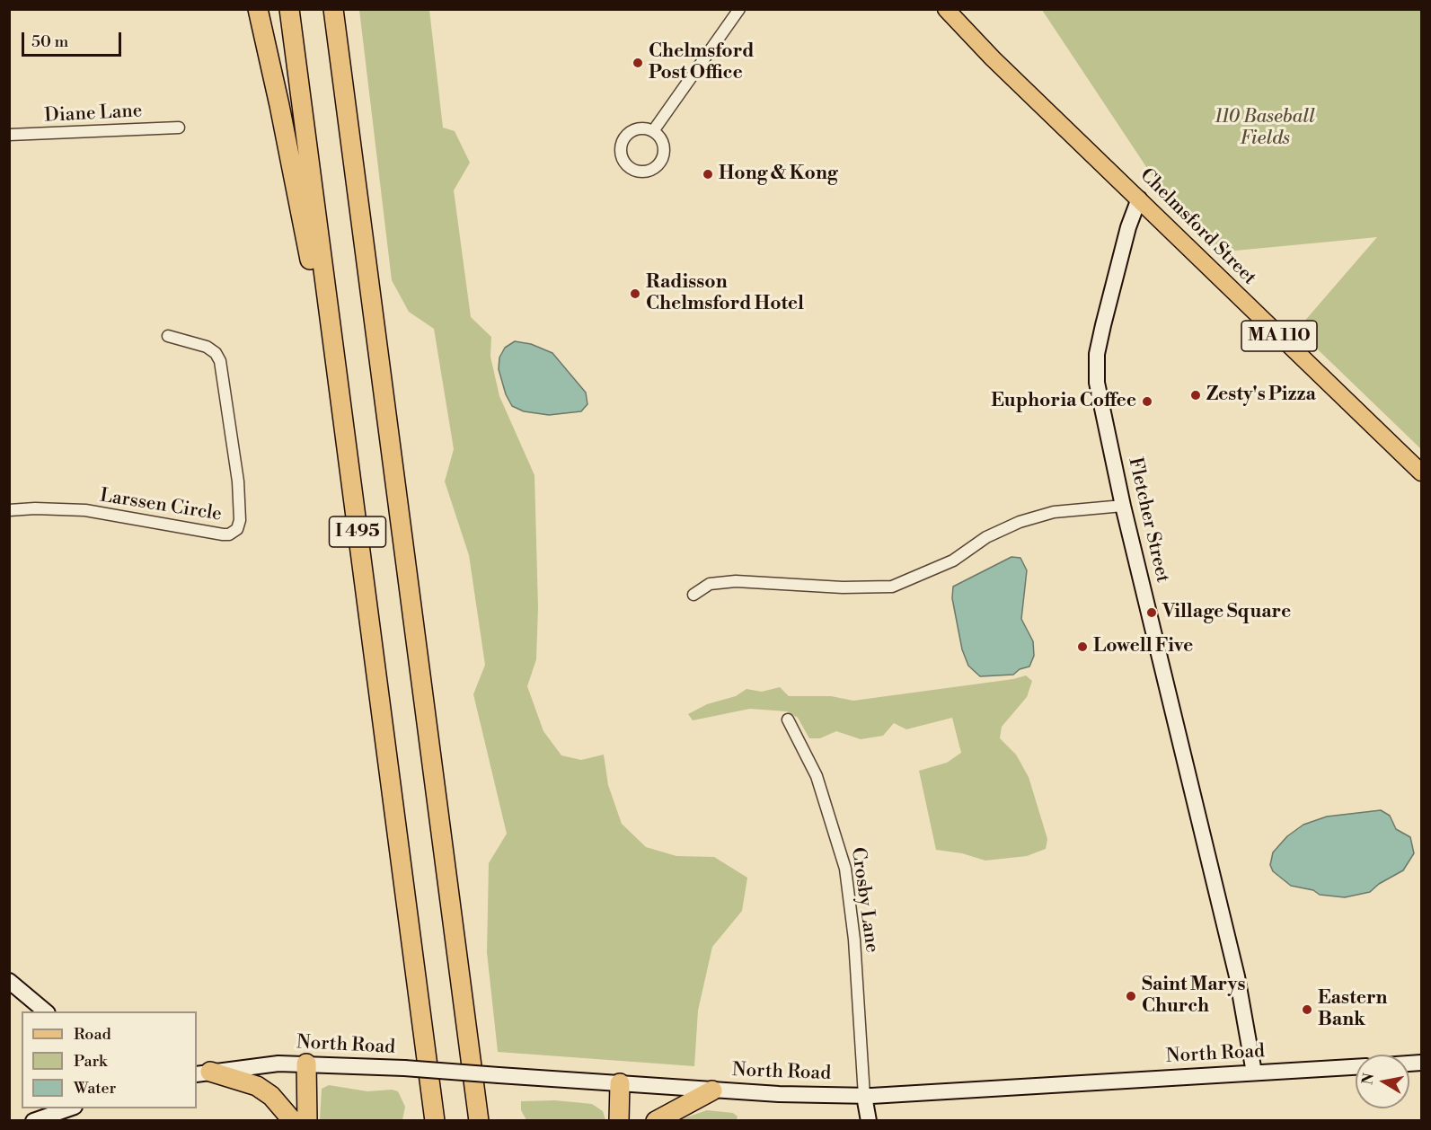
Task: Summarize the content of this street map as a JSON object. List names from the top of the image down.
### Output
{
  "streets": {
    "highway": ["I 495"],
    "main road": [
      "Chelmsford Street",
      "MA 110",
      "Fletcher Street",
      "North Road"
    ],
    "street": ["Diane Lane", "Larssen Circle", "Crosby Lane"]
  },
  "crossings": [
    ["Chelmsford Street", "Fletcher Street"],
    ["Fletcher Street", "North Road"],
    ["Crosby Lane", "North Road"]
  ],
  "parks": ["110 Baseball Fields"],
  "places": [
    "Chelmsford Post Office",
    "Hong & Kong",
    "Radisson Chelmsford Hotel",
    "Zesty's Pizza",
    "Euphoria Coffee",
    "Village Square",
    "Lowell Five",
    "Saint Marys Church",
    "Eastern Bank"
  ],
  "legend": ["Road", "Park", "Water"],
  "scale_bar": "50 m",
  "north": "left"
}
